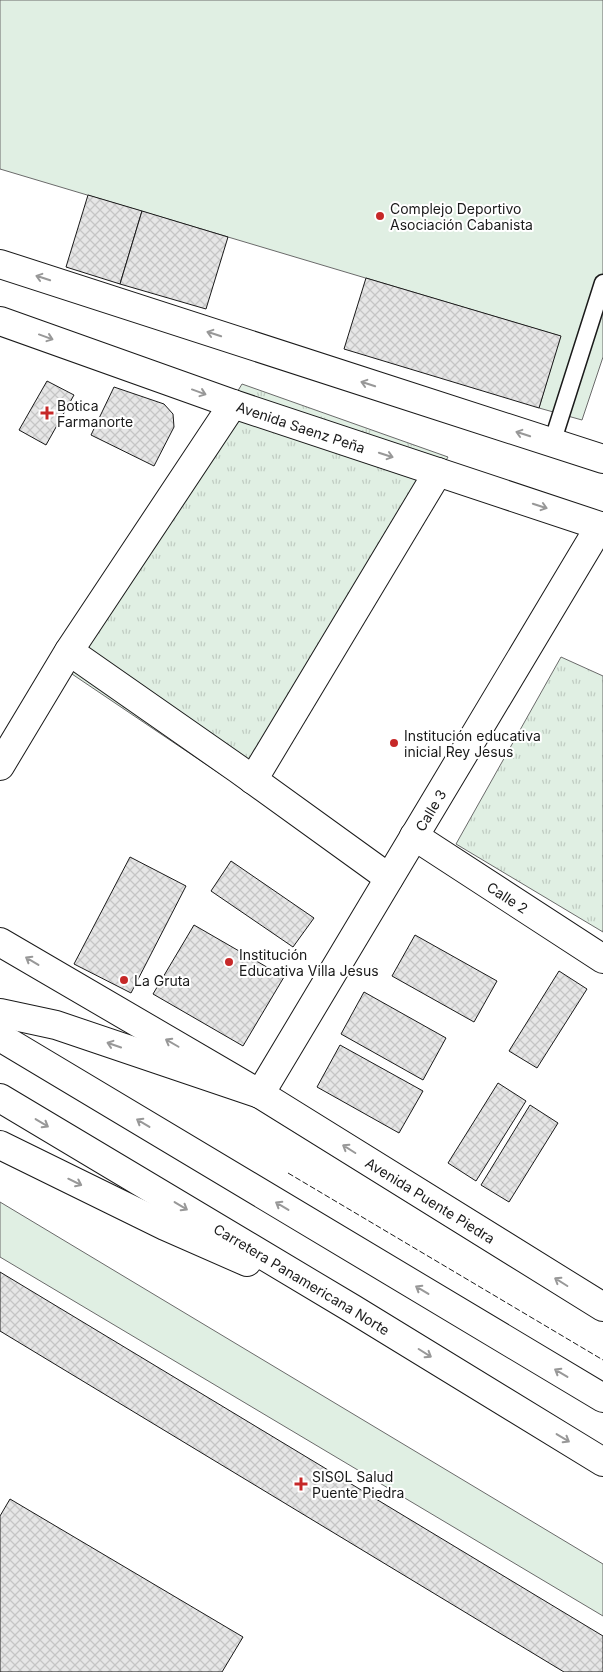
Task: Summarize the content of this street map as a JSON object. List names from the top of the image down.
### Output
{
  "streets": {
    "main road": [
      "Avenida Saenz Peña",
      "Calle 3",
      "Calle 2",
      "Avenida Puente Piedra",
      "Carretera Panamericana Norte"
    ]
  },
  "crossings": [
    ["Avenida Saenz Peña", "Calle 3"],
    ["Calle 3", "Calle 2"],
    ["Calle 3", "Avenida Puente Piedra"]
  ],
  "places": {
    "other": [
      "Complejo Deportivo Asociación Cabanista",
      "Institución educativa inicial Rey Jesus",
      "Institución Educativa Villa Jesus",
      "La Gruta"
    ],
    "health": ["Botica Farmanorte", "SISOL Salud Puente Piedra"]
  }
}
